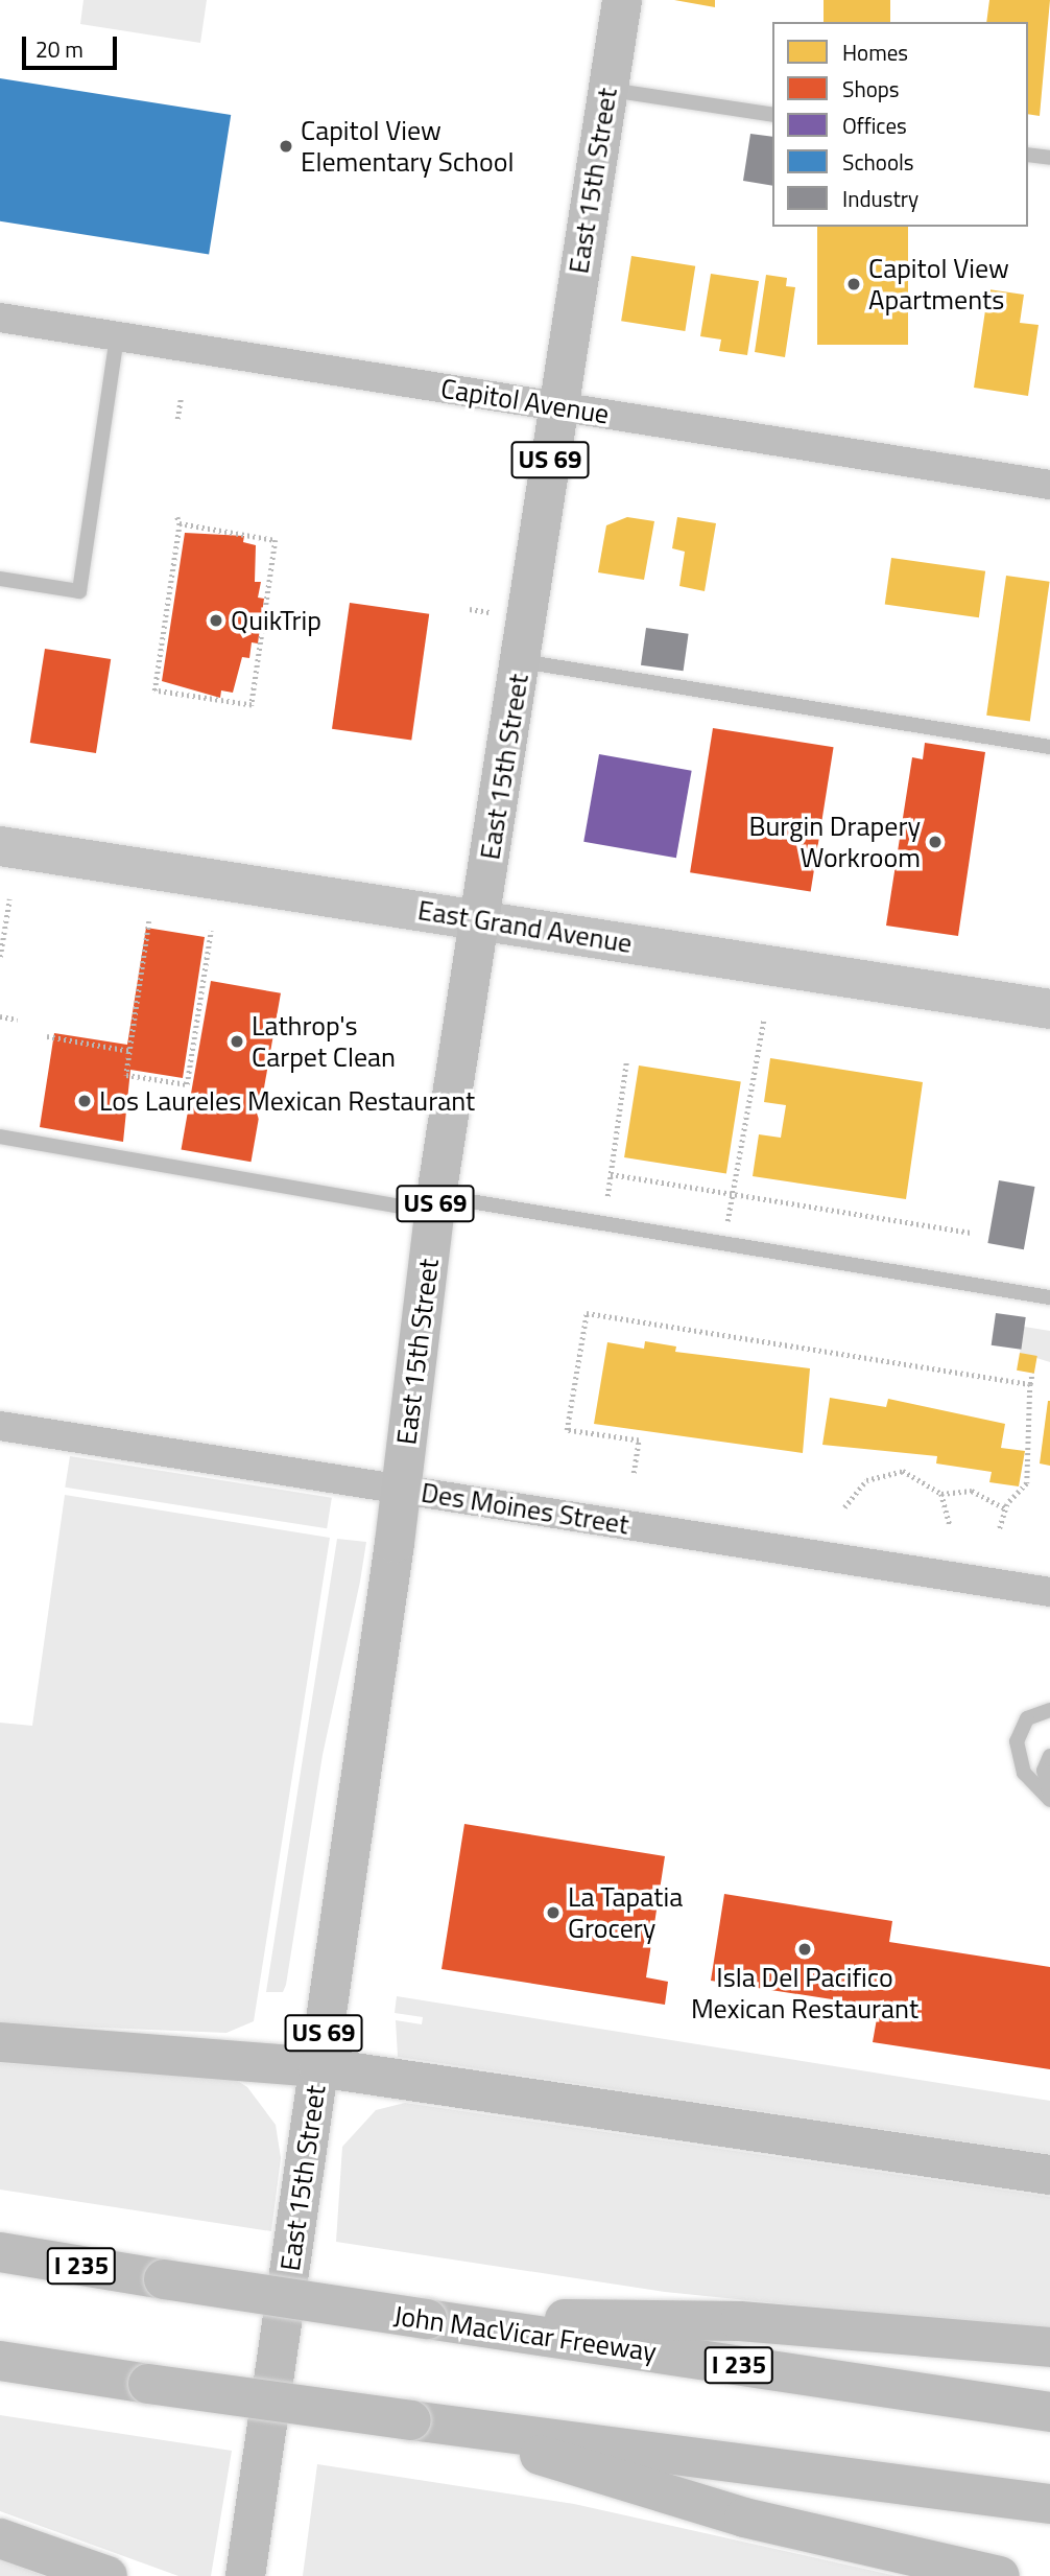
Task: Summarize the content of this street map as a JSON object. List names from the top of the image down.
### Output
{
  "streets": {
    "main road": [
      "East 15th Street",
      "US 69",
      "East Grand Avenue",
      "I 235",
      "John MacVicar Freeway"
    ],
    "street": ["Capitol Avenue", "Des Moines Street"]
  },
  "crossings": [
    ["East 15th Street", "Capitol Avenue"],
    ["East 15th Street", "East Grand Avenue"],
    ["East 15th Street", "Des Moines Street"]
  ],
  "places": [
    "Capitol View Elementary School",
    "Capitol View Apartments",
    "QuikTrip",
    "Burgin Drapery Workroom",
    "Lathrop's Carpet Clean",
    "Los Laureles Mexican Restaurant",
    "La Tapatia Grocery",
    "Isla Del Pacifico Mexican Restaurant"
  ],
  "legend": [
    "Homes",
    "Shops",
    "Offices",
    "Schools",
    "Industry"
  ],
  "scale_bar": "20 m"
}
